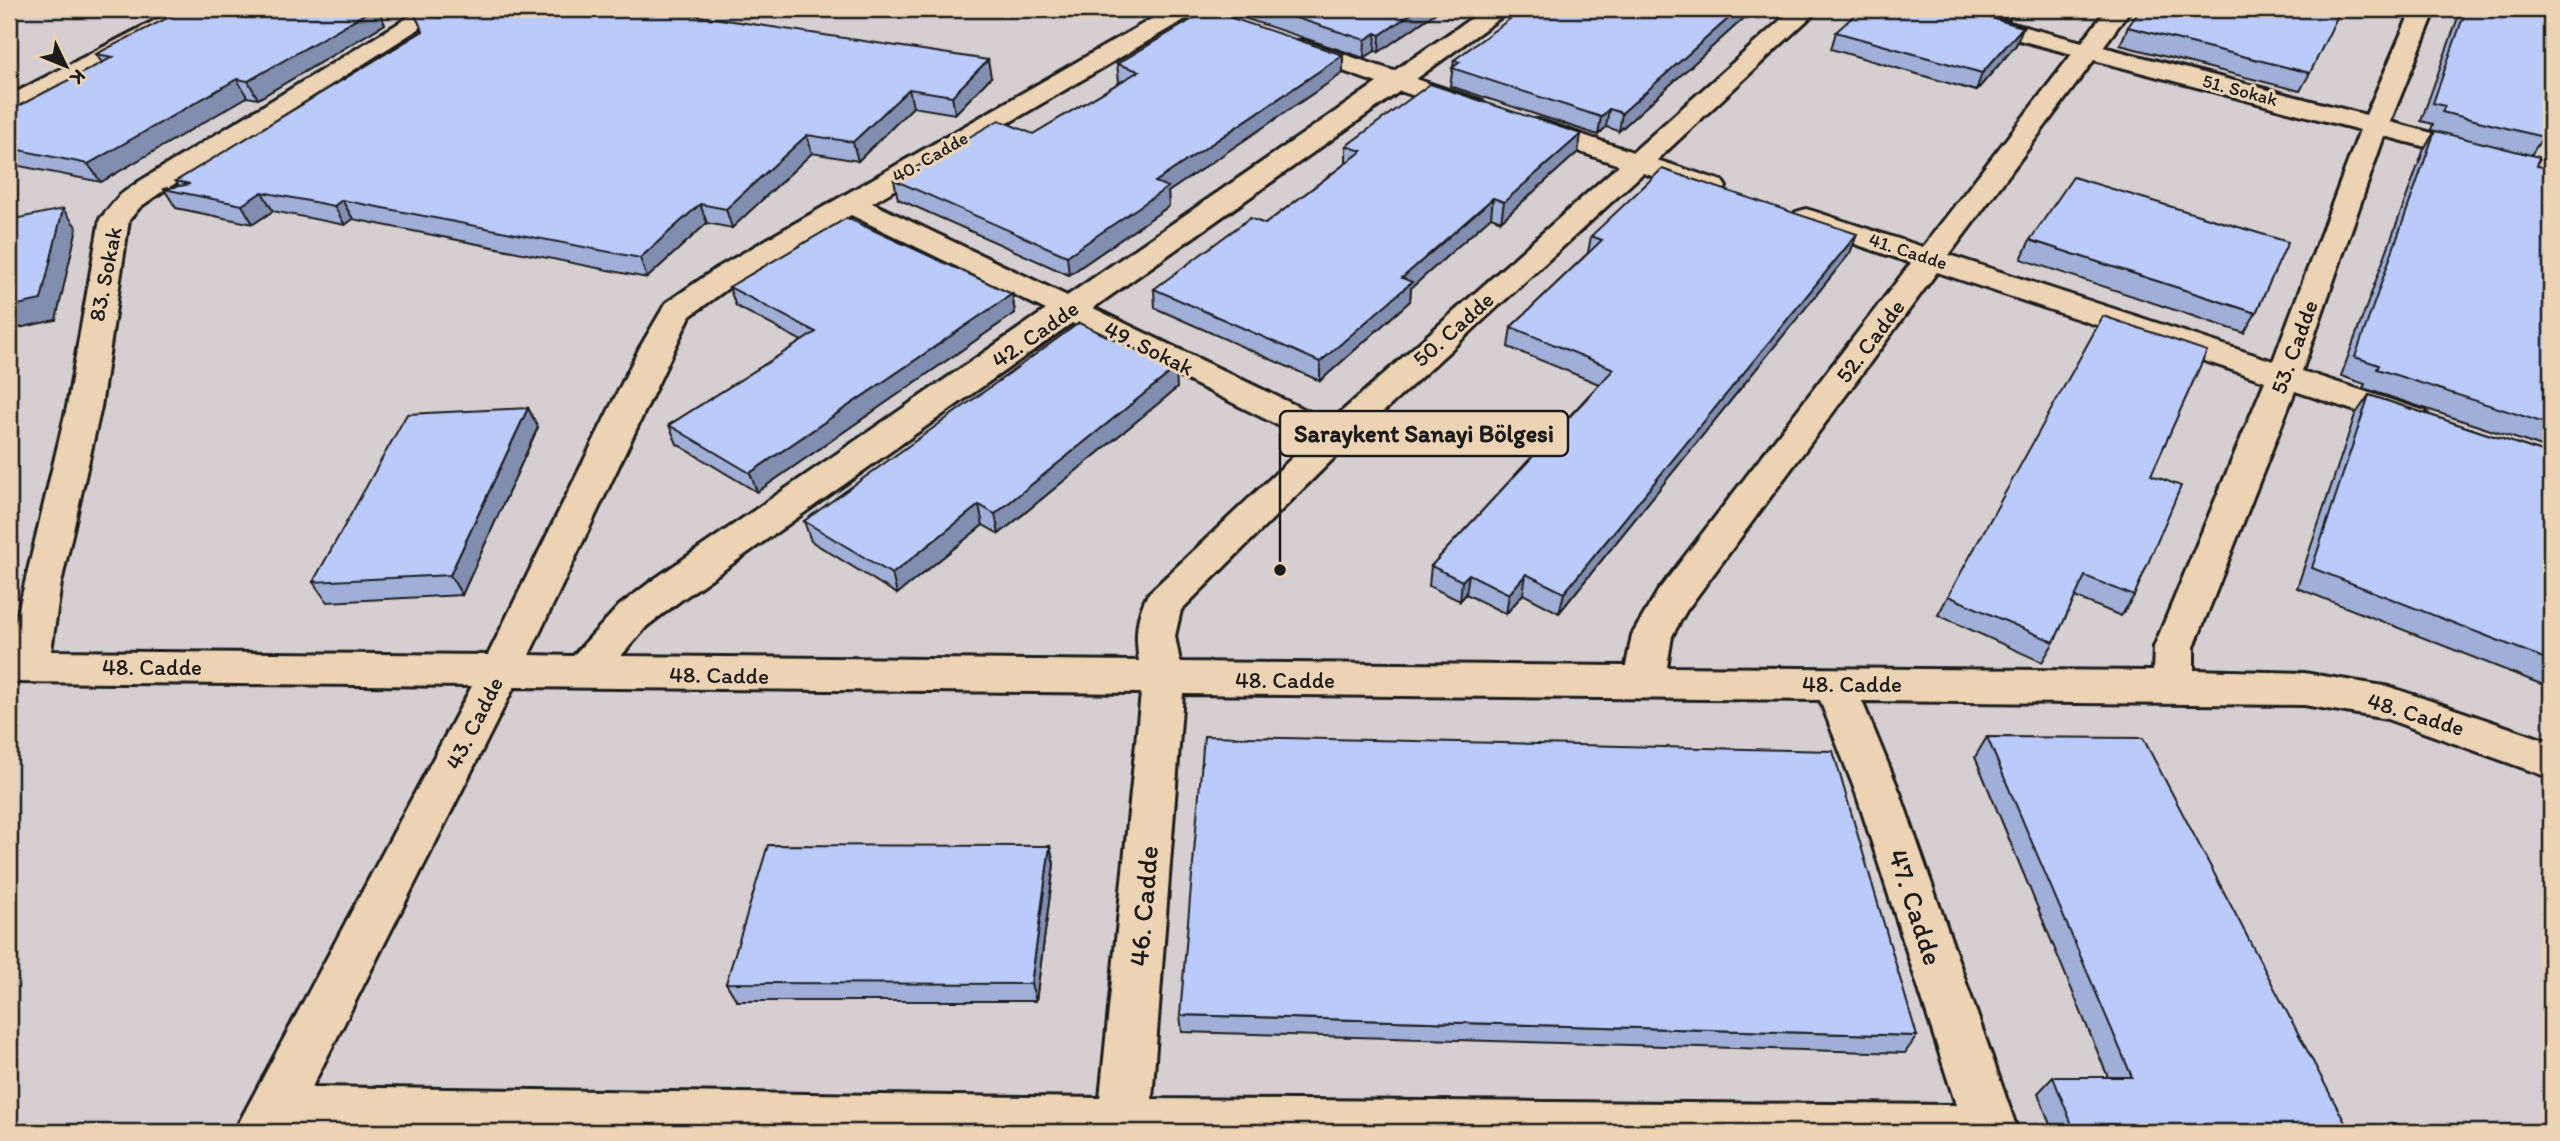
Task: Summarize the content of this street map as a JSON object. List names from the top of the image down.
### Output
{
  "streets": {
    "street": [
      "51. Sokak",
      "40. Cadde",
      "41. Cadde",
      "83. Sokak",
      "50. Cadde",
      "42. Cadde",
      "52. Cadde",
      "53. Cadde",
      "49. Sokak",
      "48. Cadde",
      "43. Cadde",
      "46. Cadde",
      "47. Cadde"
    ]
  },
  "crossings": [
    ["51. Sokak", "52. Cadde"],
    ["51. Sokak", "53. Cadde"],
    ["40. Cadde", "49. Sokak"],
    ["40. Cadde", "43. Cadde"],
    ["41. Cadde", "52. Cadde"],
    ["41. Cadde", "53. Cadde"],
    ["83. Sokak", "48. Cadde"],
    ["50. Cadde", "49. Sokak"],
    ["50. Cadde", "48. Cadde"],
    ["50. Cadde", "46. Cadde"],
    ["42. Cadde", "49. Sokak"],
    ["42. Cadde", "48. Cadde"],
    ["52. Cadde", "48. Cadde"],
    ["53. Cadde", "48. Cadde"],
    ["48. Cadde", "43. Cadde"],
    ["48. Cadde", "46. Cadde"],
    ["48. Cadde", "47. Cadde"]
  ],
  "places": ["Saraykent Sanayi Bölgesi"],
  "north": "bottom right"
}
